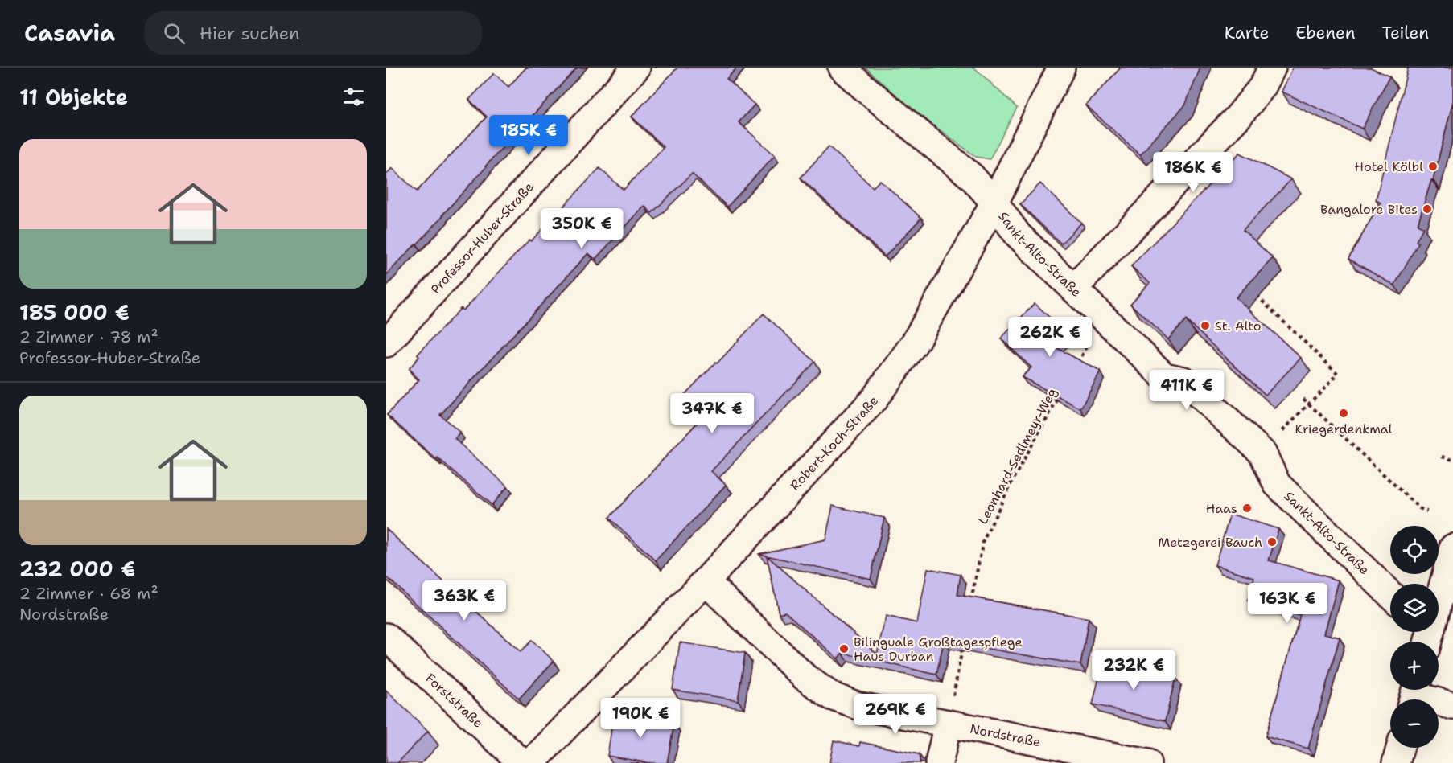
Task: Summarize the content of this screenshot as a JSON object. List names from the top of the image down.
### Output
{
  "streets": {
    "street": [
      "Professor-Huber-Straße",
      "Sankt-Alto-Straße",
      "Robert-Koch-Straße",
      "Forststraße",
      "Nordstraße"
    ],
    "path": ["Leonhard-Sedlmeyr-Weg"]
  },
  "crossings": [
    ["Sankt-Alto-Straße", "Robert-Koch-Straße"],
    ["Robert-Koch-Straße", "Nordstraße"]
  ],
  "places": [
    "Hotel Kölbl",
    "Bangalore Bites",
    "St. Alto",
    "Kriegerdenkmal",
    "Haas",
    "Metzgerei Bauch",
    "Bilinguale Großtagespflege Haus Durban"
  ],
  "page": {
    "header": "Casavia",
    "search": "Hier suchen",
    "nav": ["Karte", "Ebenen", "Teilen"],
    "heading": "11 Objekte",
    "price": [
      "185K €",
      "186K €",
      "350K €",
      "262K €",
      "411K €",
      "347K €",
      "363K €",
      "163K €",
      "232K €",
      "269K €",
      "190K €"
    ],
    "list": [
      {
        "name": "185 000 €",
        "note": "2 Zimmer · 78 m² · Professor-Huber-Straße"
      },
      {
        "name": "232 000 €",
        "note": "2 Zimmer · 68 m² · Nordstraße"
      }
    ],
    "map_buttons": ["+", "−"]
  }
}
